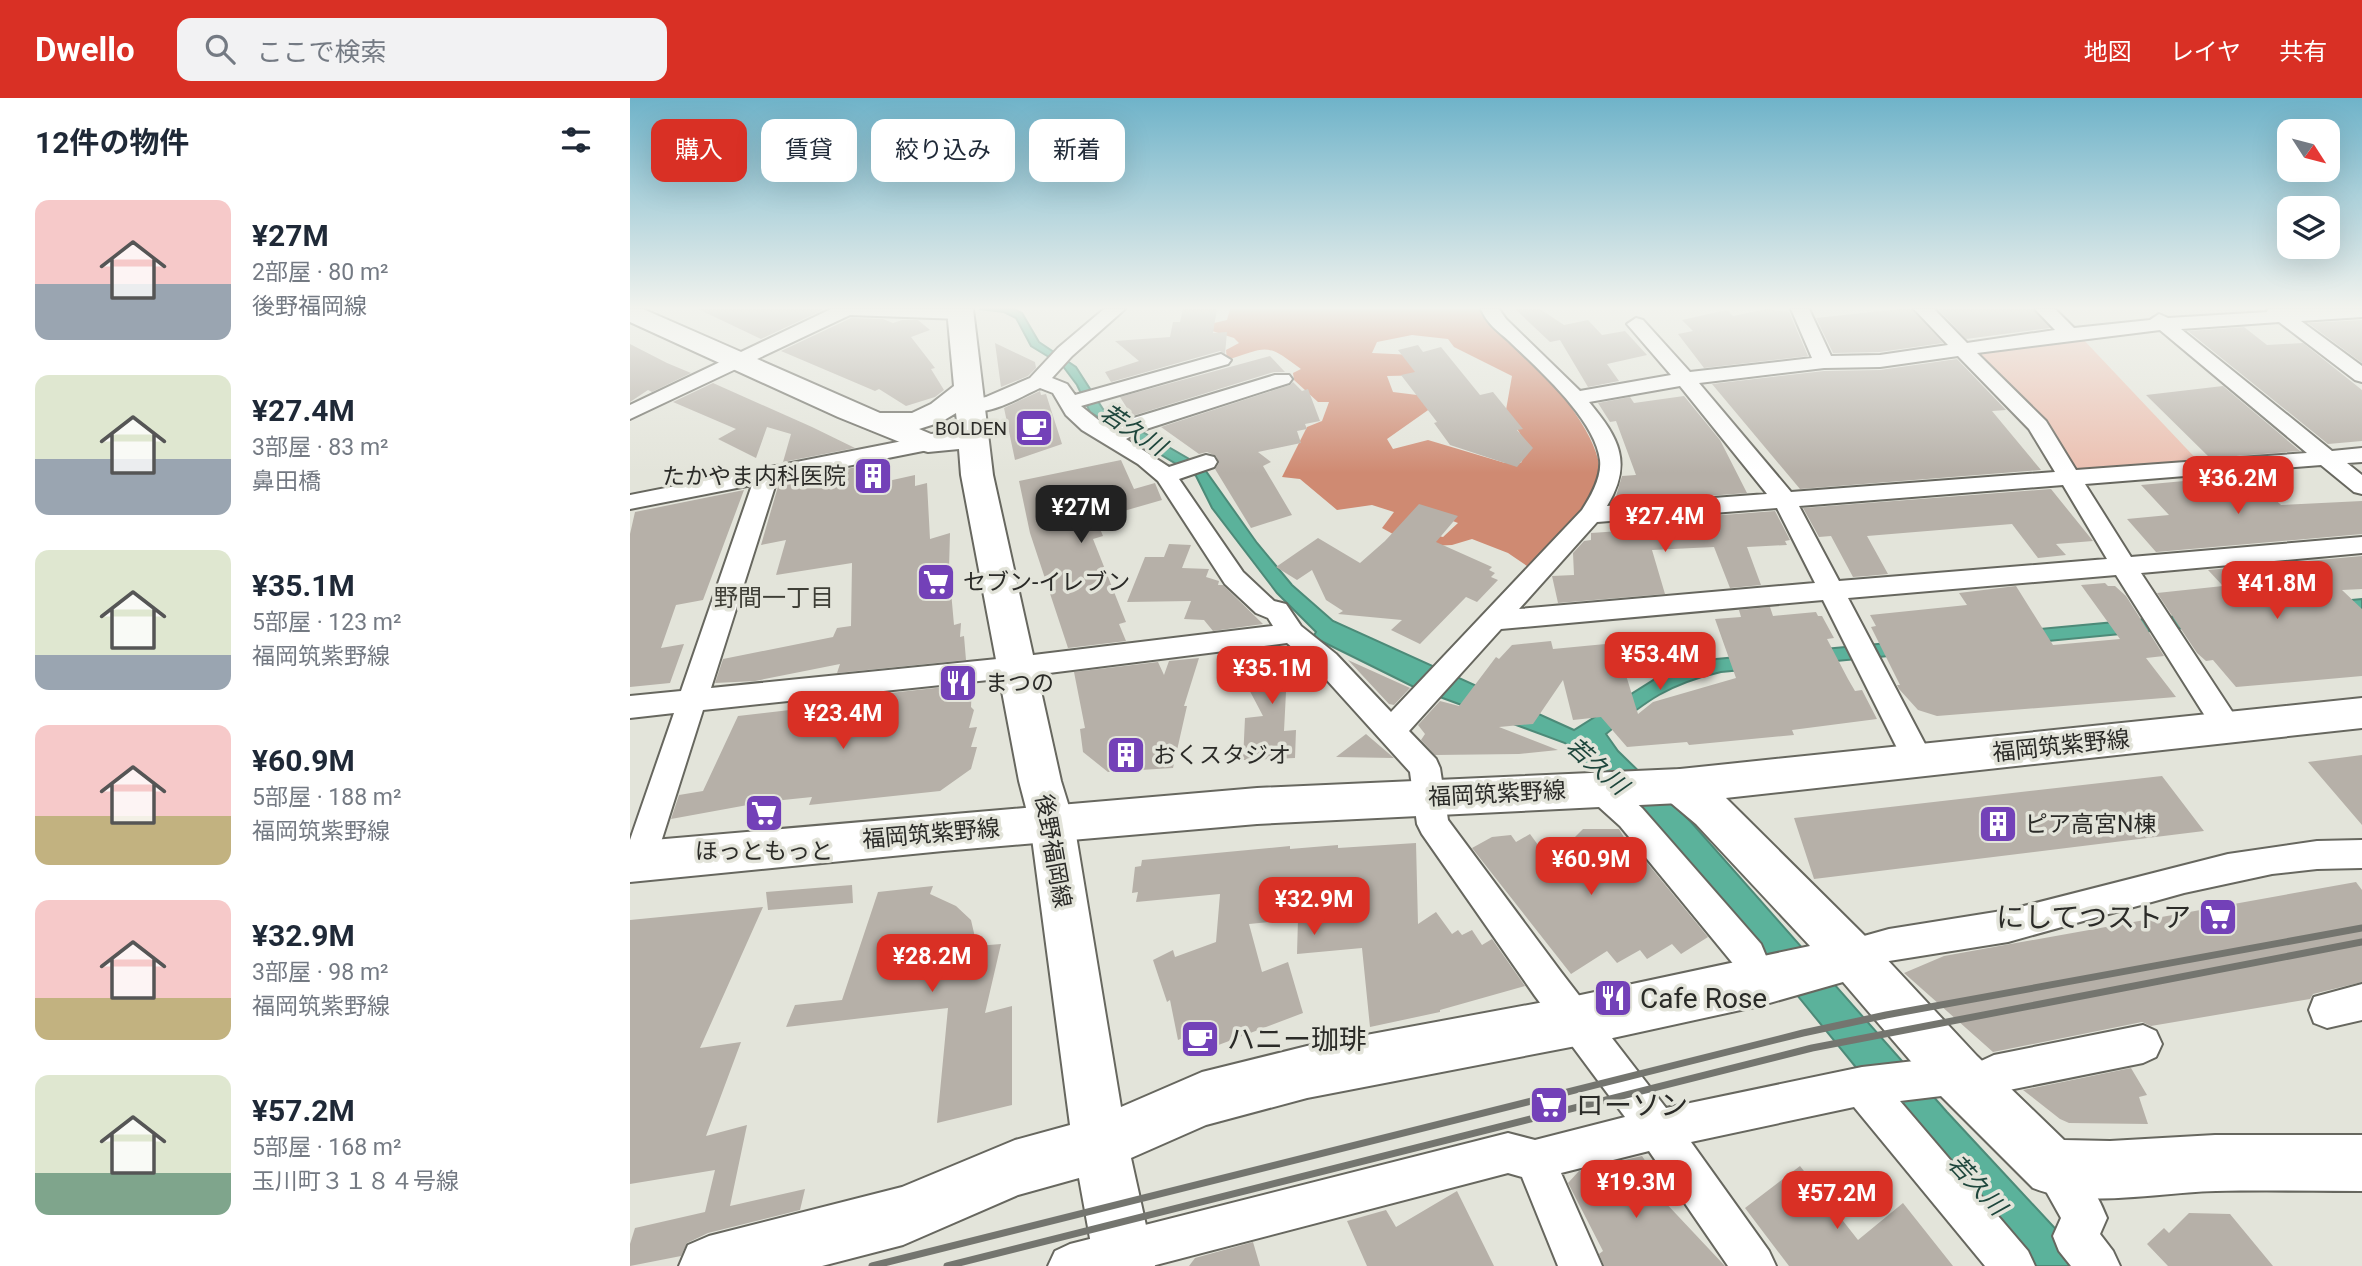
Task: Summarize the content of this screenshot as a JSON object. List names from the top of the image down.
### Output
{
  "streets": {
    "main road": ["福岡筑紫野線", "後野福岡線"]
  },
  "crossings": [
    ["福岡筑紫野線", "後野福岡線"]
  ],
  "districts": ["野間一丁目"],
  "water": ["若久川"],
  "places": {
    "cafe": ["BOLDEN", "ハニー珈琲"],
    "building": ["たかやま内科医院", "おくスタジオ", "ピア高宮N棟"],
    "supermarket": [
      "セブン-イレブン",
      "ほっともっと",
      "にしてつストア",
      "ローソン"
    ],
    "restaurant": ["まつの", "Cafe Rose"]
  },
  "north": "bottom right",
  "page": {
    "header": "Dwello",
    "search": "ここで検索",
    "nav": ["地図", "レイヤ", "共有"],
    "heading": "12件の物件",
    "chip": [
      "購入",
      "賃貸",
      "絞り込み",
      "新着"
    ],
    "list": [
      {
        "name": "¥27M",
        "note": "2部屋 · 80 m² · 後野福岡線"
      },
      {
        "name": "¥27.4M",
        "note": "3部屋 · 83 m² · 鼻田橋"
      },
      {
        "name": "¥35.1M",
        "note": "5部屋 · 123 m² · 福岡筑紫野線"
      },
      {
        "name": "¥60.9M",
        "note": "5部屋 · 188 m² · 福岡筑紫野線"
      },
      {
        "name": "¥32.9M",
        "note": "3部屋 · 98 m² · 福岡筑紫野線"
      },
      {
        "name": "¥57.2M",
        "note": "5部屋 · 168 m² · 玉川町３１８４号線"
      }
    ],
    "price": [
      "¥36.2M",
      "¥27M",
      "¥27.4M",
      "¥41.8M",
      "¥53.4M",
      "¥35.1M",
      "¥23.4M",
      "¥60.9M",
      "¥32.9M",
      "¥28.2M",
      "¥19.3M",
      "¥57.2M"
    ]
  }
}
